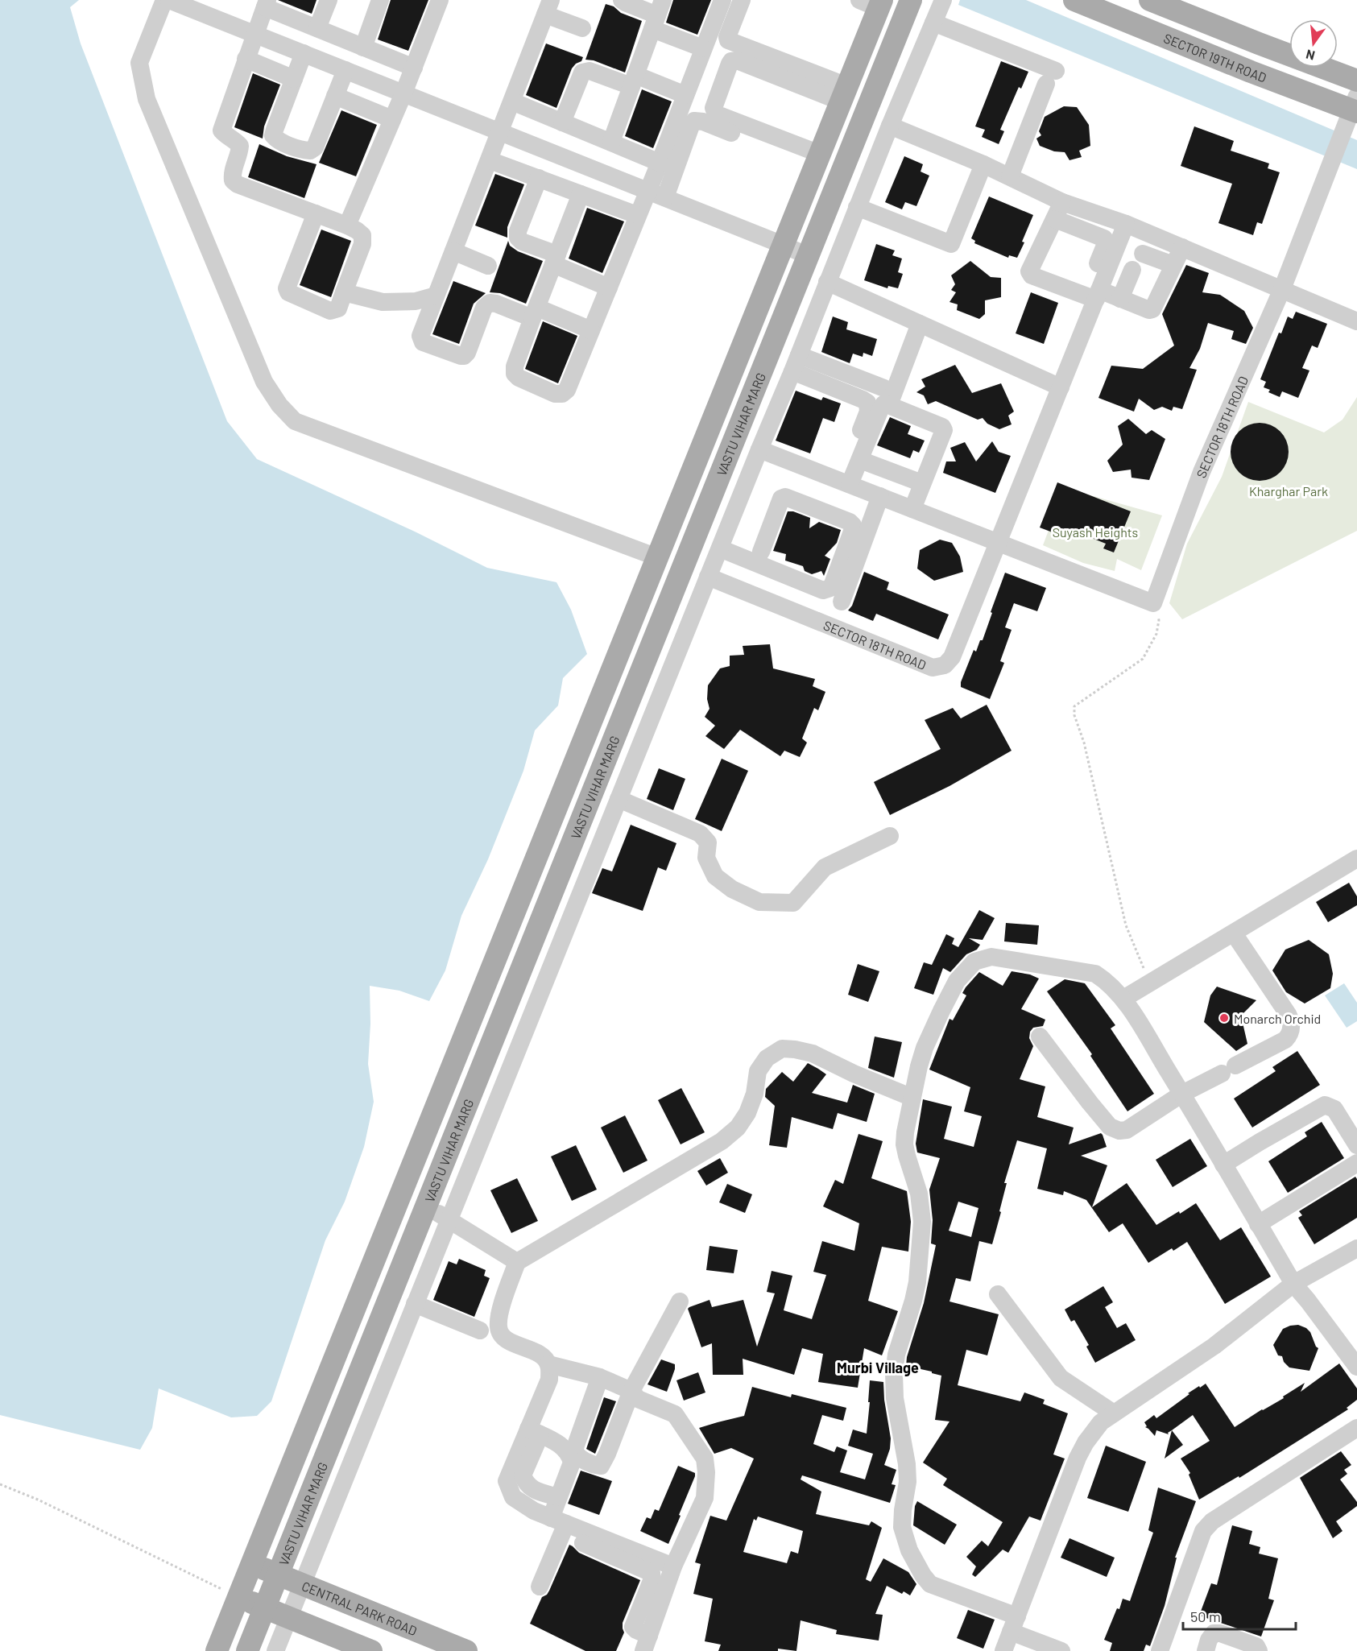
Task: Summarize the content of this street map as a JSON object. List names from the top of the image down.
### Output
{
  "streets": {
    "main road": ["SECTOR 19TH ROAD", "VASTU VIHAR MARG", "CENTRAL PARK ROAD"],
    "street": ["SECTOR 18TH ROAD"]
  },
  "crossings": [
    ["SECTOR 19TH ROAD", "SECTOR 18TH ROAD"],
    ["VASTU VIHAR MARG", "CENTRAL PARK ROAD"]
  ],
  "districts": ["Murbi Village"],
  "parks": ["Kharghar Park", "Suyash Heights"],
  "places": ["Monarch Orchid"],
  "scale_bar": "50 m",
  "north": "bottom"
}
